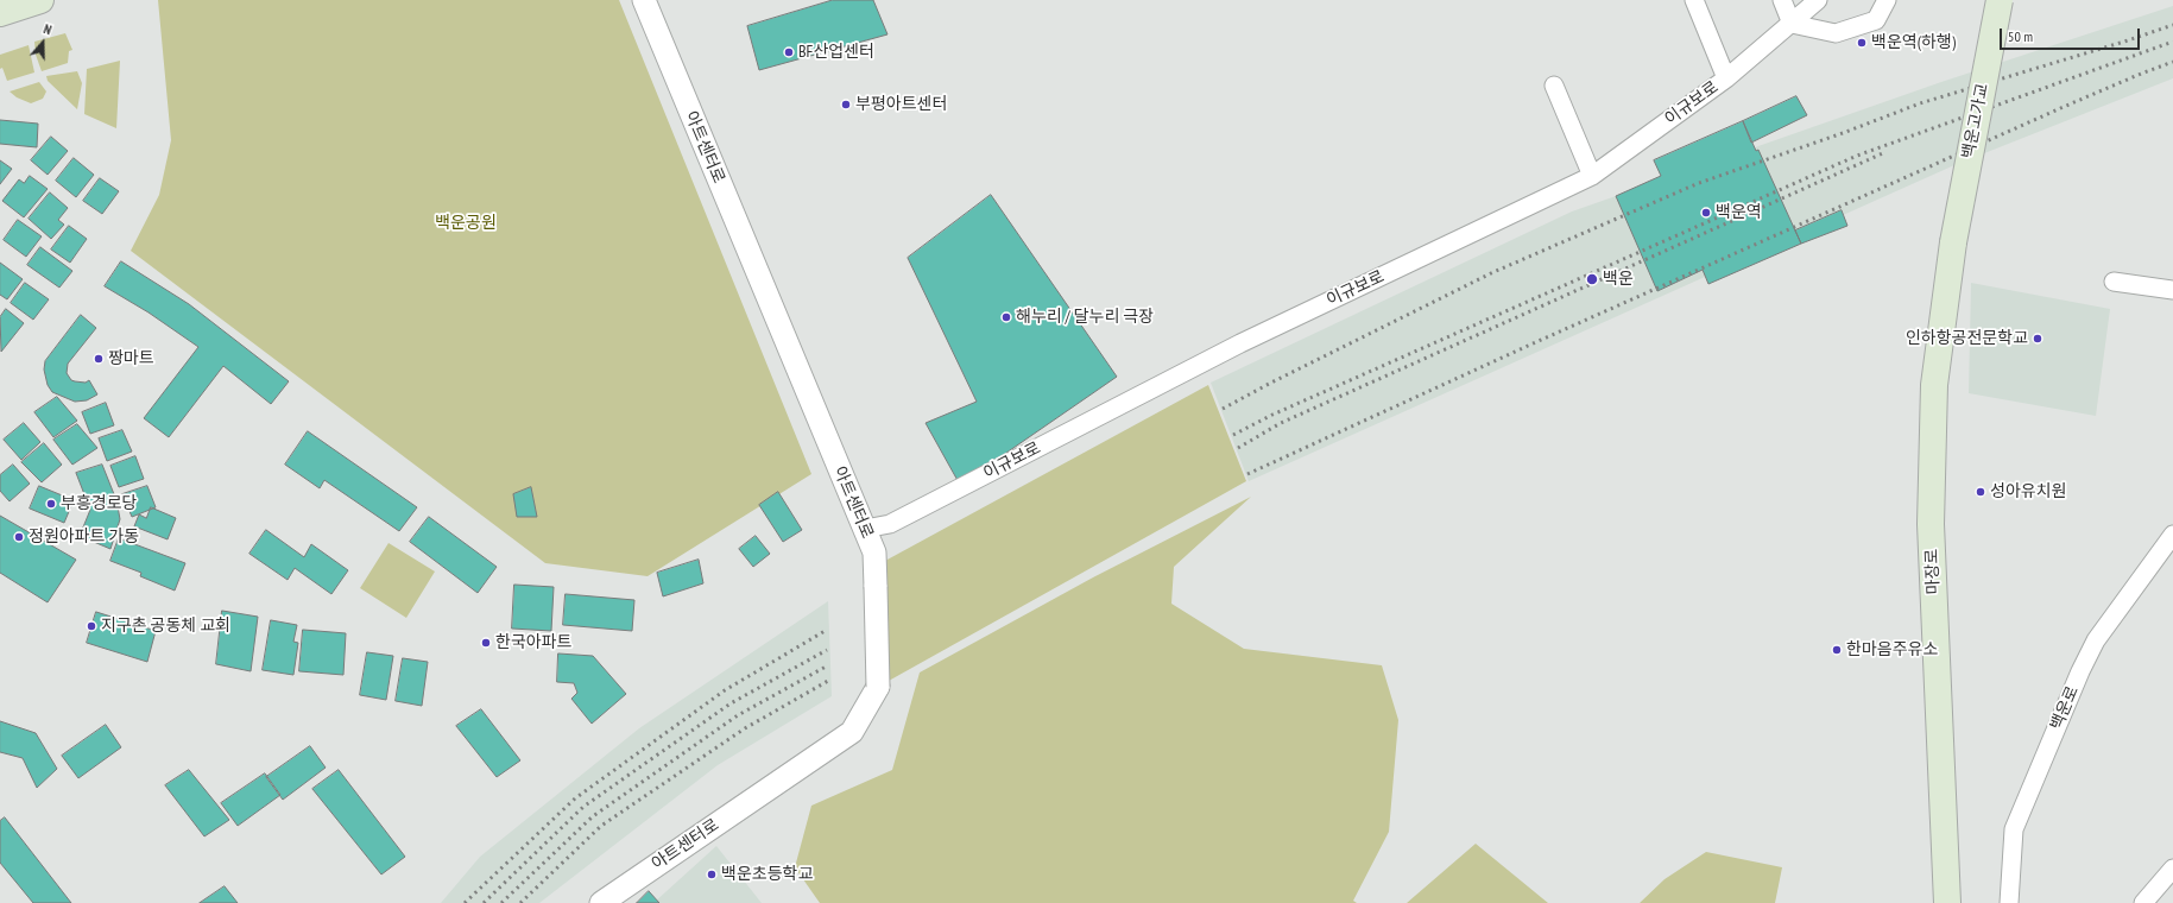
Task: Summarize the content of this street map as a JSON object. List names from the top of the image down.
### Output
{
  "streets": {
    "main road": ["백운고가교", "마장로"],
    "street": ["이규보로", "아트센터로", "백운로"]
  },
  "crossings": [
    ["이규보로", "아트센터로"],
    ["백운고가교", "마장로"]
  ],
  "parks": ["백운공원"],
  "places": [
    "백운역(하행)",
    "BF산업센터",
    "부평아트센터",
    "백운역",
    "백운",
    "해누리 / 달누리 극장",
    "인하항공전문학교",
    "짱마트",
    "성아유치원",
    "부흥경로당",
    "정원아파트 가동",
    "지구촌 공동체 교회",
    "한국아파트",
    "한마음주유소",
    "백운초등학교"
  ],
  "scale_bar": "50 m",
  "north": "top"
}
